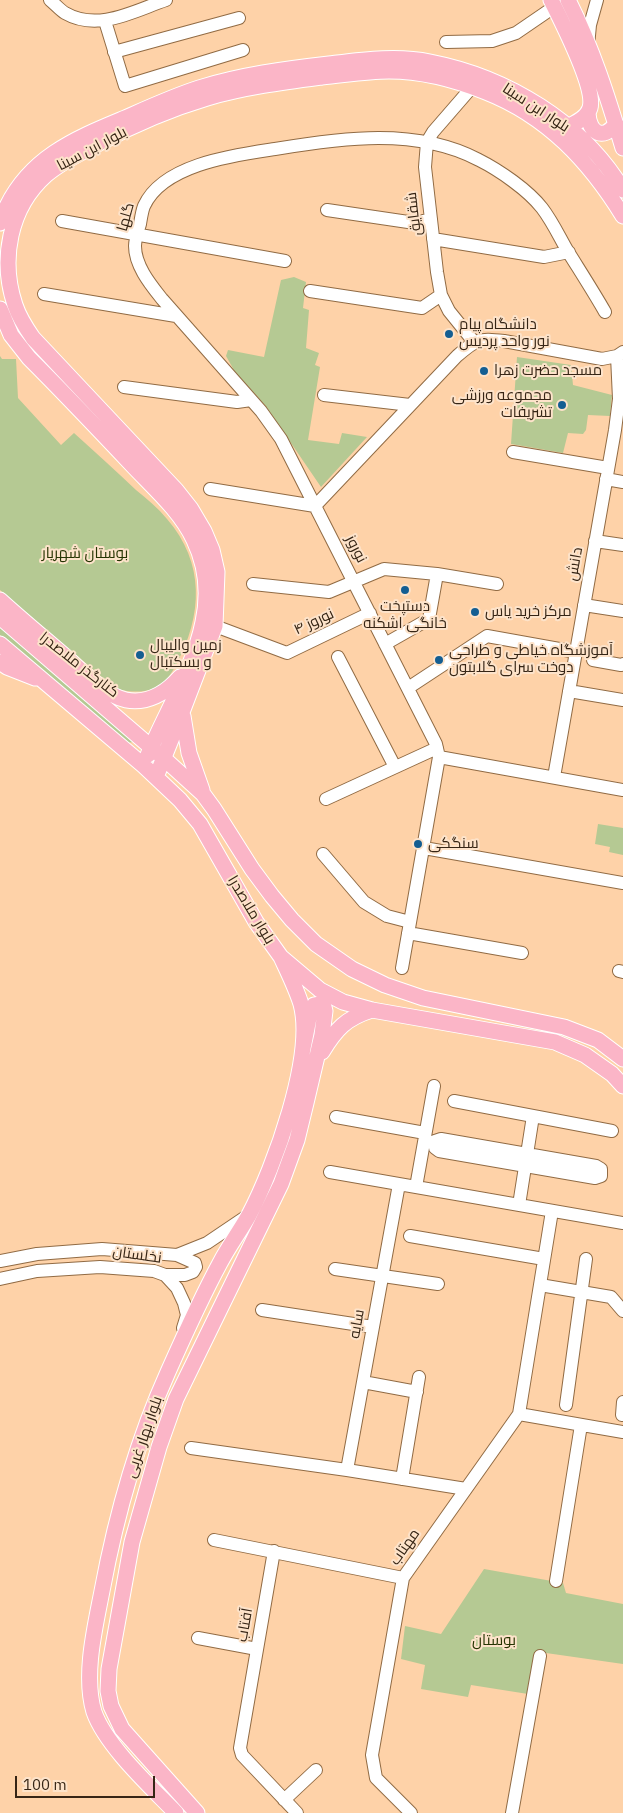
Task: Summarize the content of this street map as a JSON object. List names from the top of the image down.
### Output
{
  "streets": {
    "main road": [
      "بلوار ابن سینا",
      "کنارگذر ملاصدرا",
      "بلوار ملاصدرا",
      "بلوار بهار غربی"
    ],
    "street": [
      "شقایق",
      "گلها",
      "نوروز",
      "دانش",
      "نوروز ۴",
      "نخلستان",
      "سایه",
      "مهتاب",
      "آفتاب"
    ]
  },
  "crossings": [
    ["بلوار ابن سینا", "نوروز ۴"],
    ["بلوار ابن سینا", "کنارگذر ملاصدرا"],
    ["بلوار ابن سینا", "بلوار ملاصدرا"],
    ["شقایق", "گلها"],
    ["گلها", "نوروز"],
    ["نوروز", "نوروز ۴"],
    ["کنارگذر ملاصدرا", "بلوار ملاصدرا"],
    ["نخلستان", "بلوار بهار غربی"]
  ],
  "parks": ["بوستان شهریار", "بوستان"],
  "places": [
    "دانشگاه پیام نور واحد پردیس",
    "مسجد حضرت زهرا",
    "مجموعه ورزشی تشریفات",
    "دستپخت خانگی اشکنه",
    "مرکز خرید یاس",
    "زمین والیبال و بسکتبال",
    "آموزشگاه خیاطی و طراحی دوخت سرای گلابتون",
    "سنگکی"
  ],
  "scale_bar": "100 m"
}
